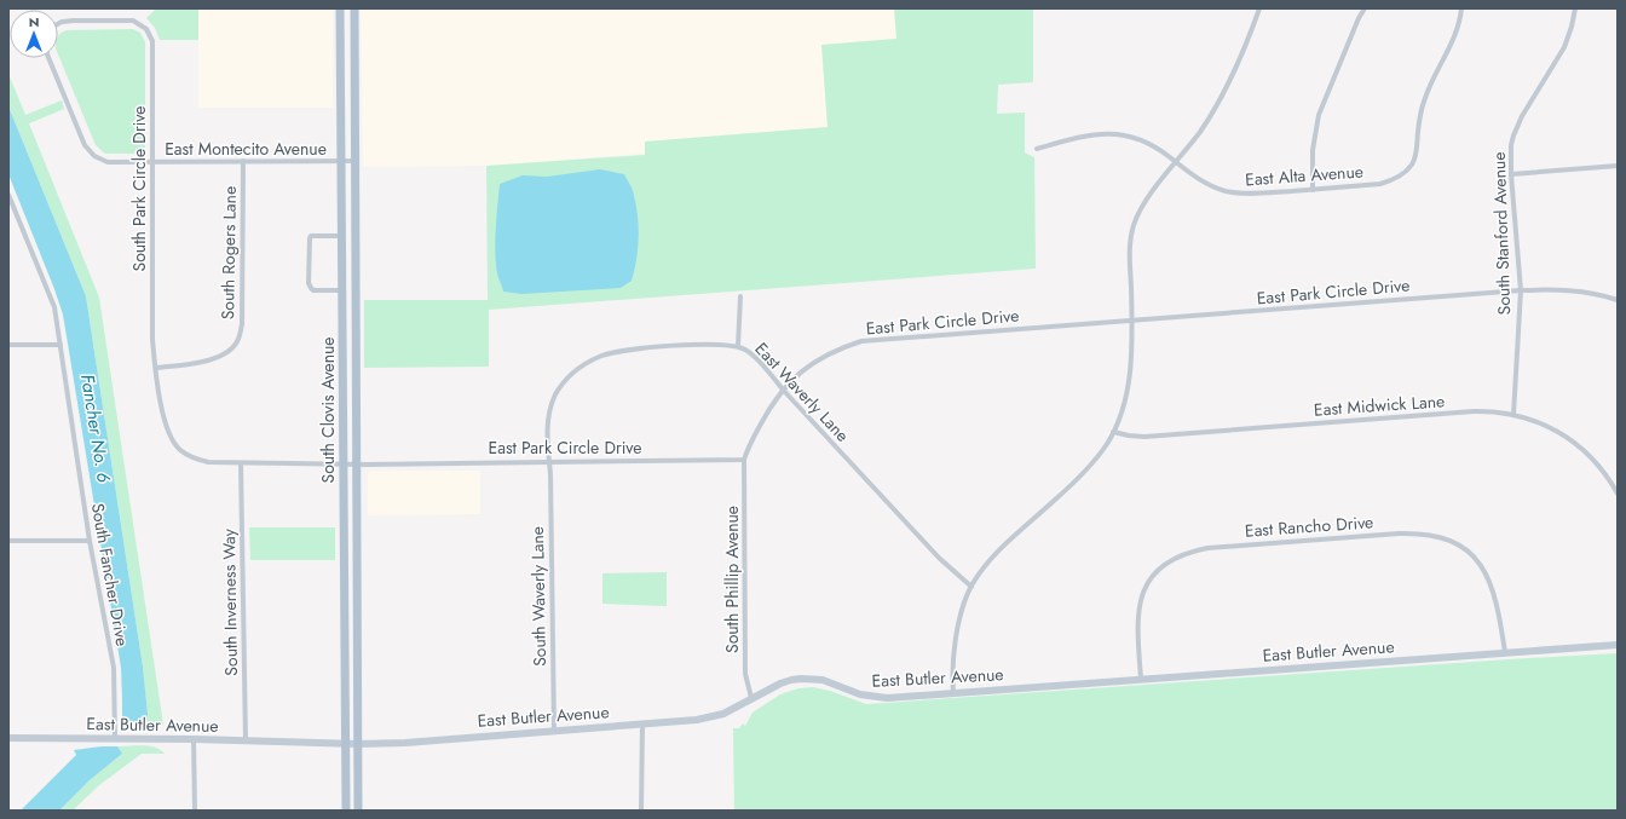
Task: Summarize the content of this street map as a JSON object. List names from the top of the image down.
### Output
{
  "streets": {
    "main road": ["South Clovis Avenue"],
    "street": [
      "East Montecito Avenue",
      "East Alta Avenue",
      "South Park Circle Drive",
      "South Stanford Avenue",
      "South Rogers Lane",
      "East Park Circle Drive",
      "East Waverly Lane",
      "East Midwick Lane",
      "East Rancho Drive",
      "South Fancher Drive",
      "South Phillip Avenue",
      "South Waverly Lane",
      "South Inverness Way",
      "East Butler Avenue"
    ]
  },
  "crossings": [
    ["East Montecito Avenue", "South Park Circle Drive"],
    ["East Montecito Avenue", "South Rogers Lane"],
    ["East Montecito Avenue", "South Clovis Avenue"],
    ["South Park Circle Drive", "South Rogers Lane"],
    ["South Park Circle Drive", "East Park Circle Drive"],
    ["South Stanford Avenue", "East Park Circle Drive"],
    ["South Stanford Avenue", "East Midwick Lane"],
    ["East Park Circle Drive", "East Waverly Lane"],
    ["East Park Circle Drive", "South Clovis Avenue"],
    ["East Park Circle Drive", "South Phillip Avenue"],
    ["East Park Circle Drive", "South Waverly Lane"],
    ["East Park Circle Drive", "South Inverness Way"],
    ["East Waverly Lane", "South Waverly Lane"],
    ["South Clovis Avenue", "East Butler Avenue"],
    ["East Rancho Drive", "East Butler Avenue"],
    ["South Fancher Drive", "East Butler Avenue"],
    ["South Phillip Avenue", "East Butler Avenue"],
    ["South Waverly Lane", "East Butler Avenue"],
    ["South Inverness Way", "East Butler Avenue"]
  ],
  "water": ["Fancher No. 6"],
  "north": "top"
}
